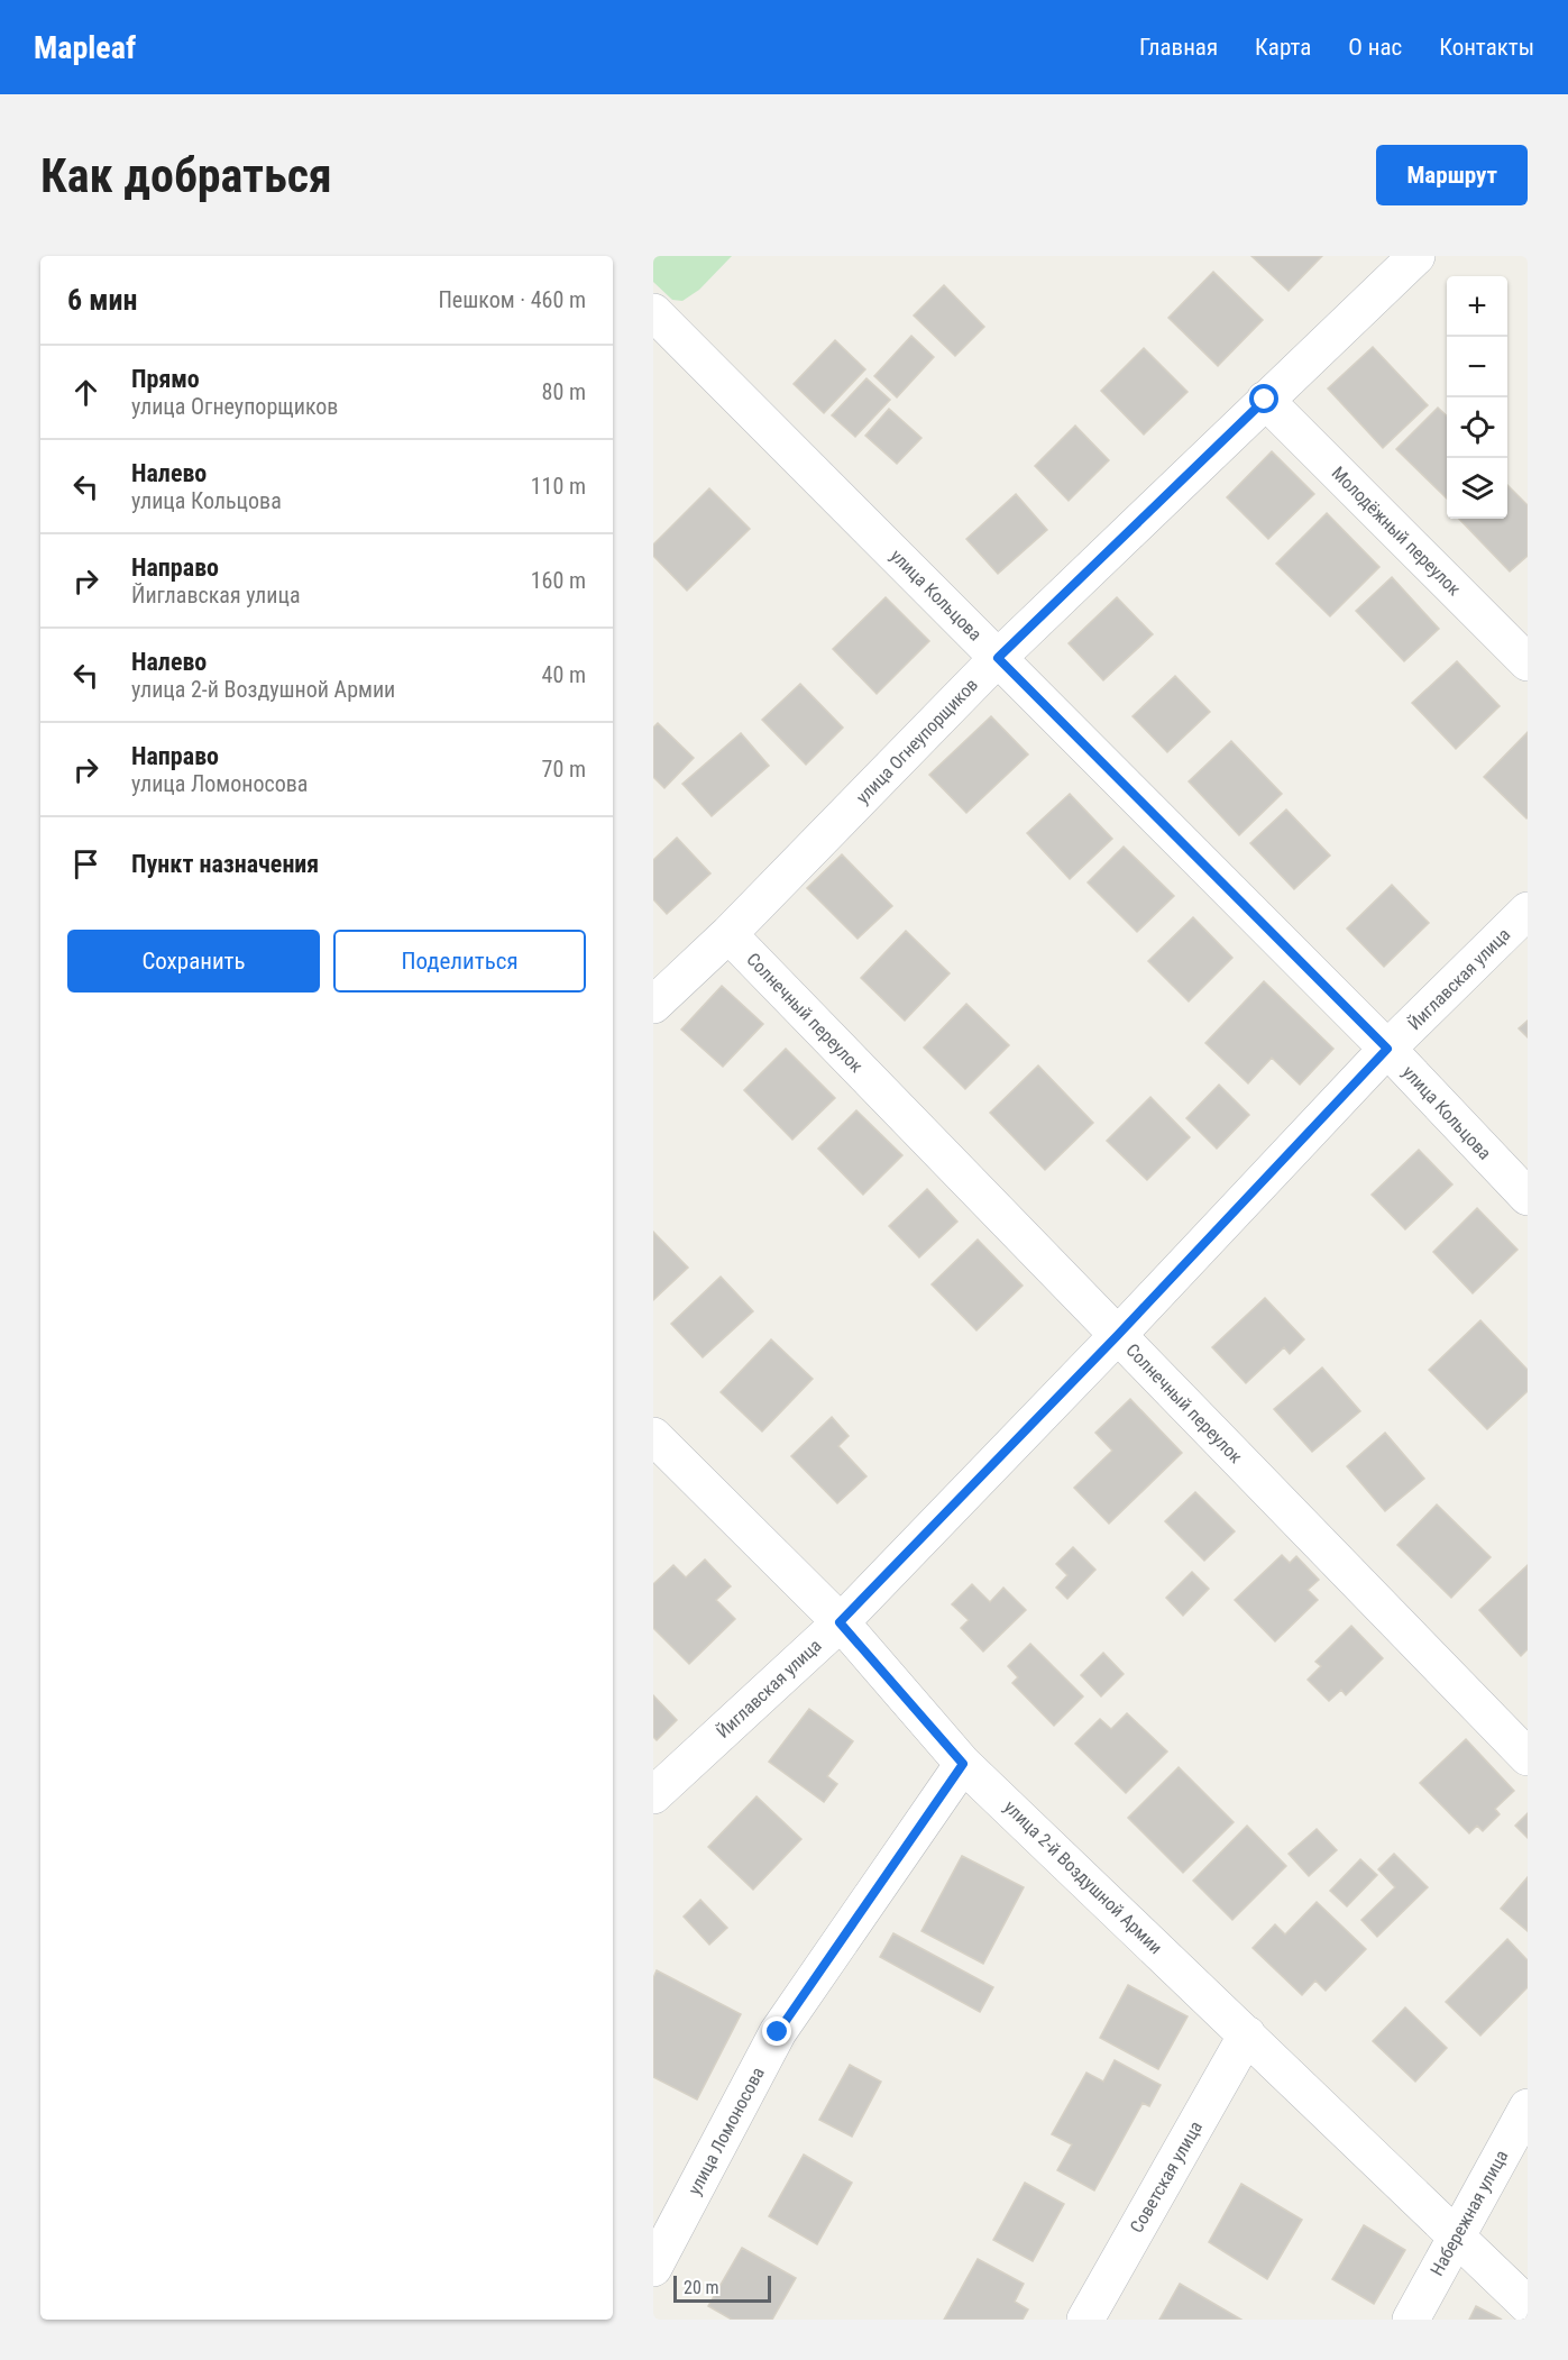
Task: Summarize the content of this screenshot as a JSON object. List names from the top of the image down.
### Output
{
  "streets": {
    "street": [
      "Молодёжный переулок",
      "улица Кольцова",
      "улица Огнеупорщиков",
      "Йиглавская улица",
      "Солнечный переулок",
      "улица 2-й Воздушной Армии",
      "улица Ломоносова",
      "Советская улица",
      "Набережная улица"
    ]
  },
  "crossings": [
    ["Молодёжный переулок", "улица Огнеупорщиков"],
    ["улица Кольцова", "улица Огнеупорщиков"],
    ["улица Кольцова", "Йиглавская улица"],
    ["улица Огнеупорщиков", "Солнечный переулок"],
    ["Йиглавская улица", "Солнечный переулок"],
    ["Йиглавская улица", "улица 2-й Воздушной Армии"],
    ["улица 2-й Воздушной Армии", "улица Ломоносова"],
    ["улица 2-й Воздушной Армии", "Советская улица"],
    ["улица 2-й Воздушной Армии", "Набережная улица"]
  ],
  "scale_bar": "20 m",
  "page": {
    "header": "Mapleaf",
    "nav": [
      "Главная",
      "Карта",
      "О нас",
      "Контакты"
    ],
    "buttons": [
      "Маршрут",
      ["Сохранить", "Поделиться"]
    ],
    "title": "Как добраться",
    "heading": ["6 мин", "Пешком · 460 m"],
    "map_buttons": ["+", "−"],
    "list": [
      ["Прямо", "улица Огнеупорщиков", "80 m"],
      ["Налево", "улица Кольцова", "110 m"],
      ["Направо", "Йиглавская улица", "160 m"],
      ["Налево", "улица 2-й Воздушной Армии", "40 m"],
      ["Направо", "улица Ломоносова", "70 m"],
      "Пункт назначения"
    ],
    "scale": "20 m"
  }
}
